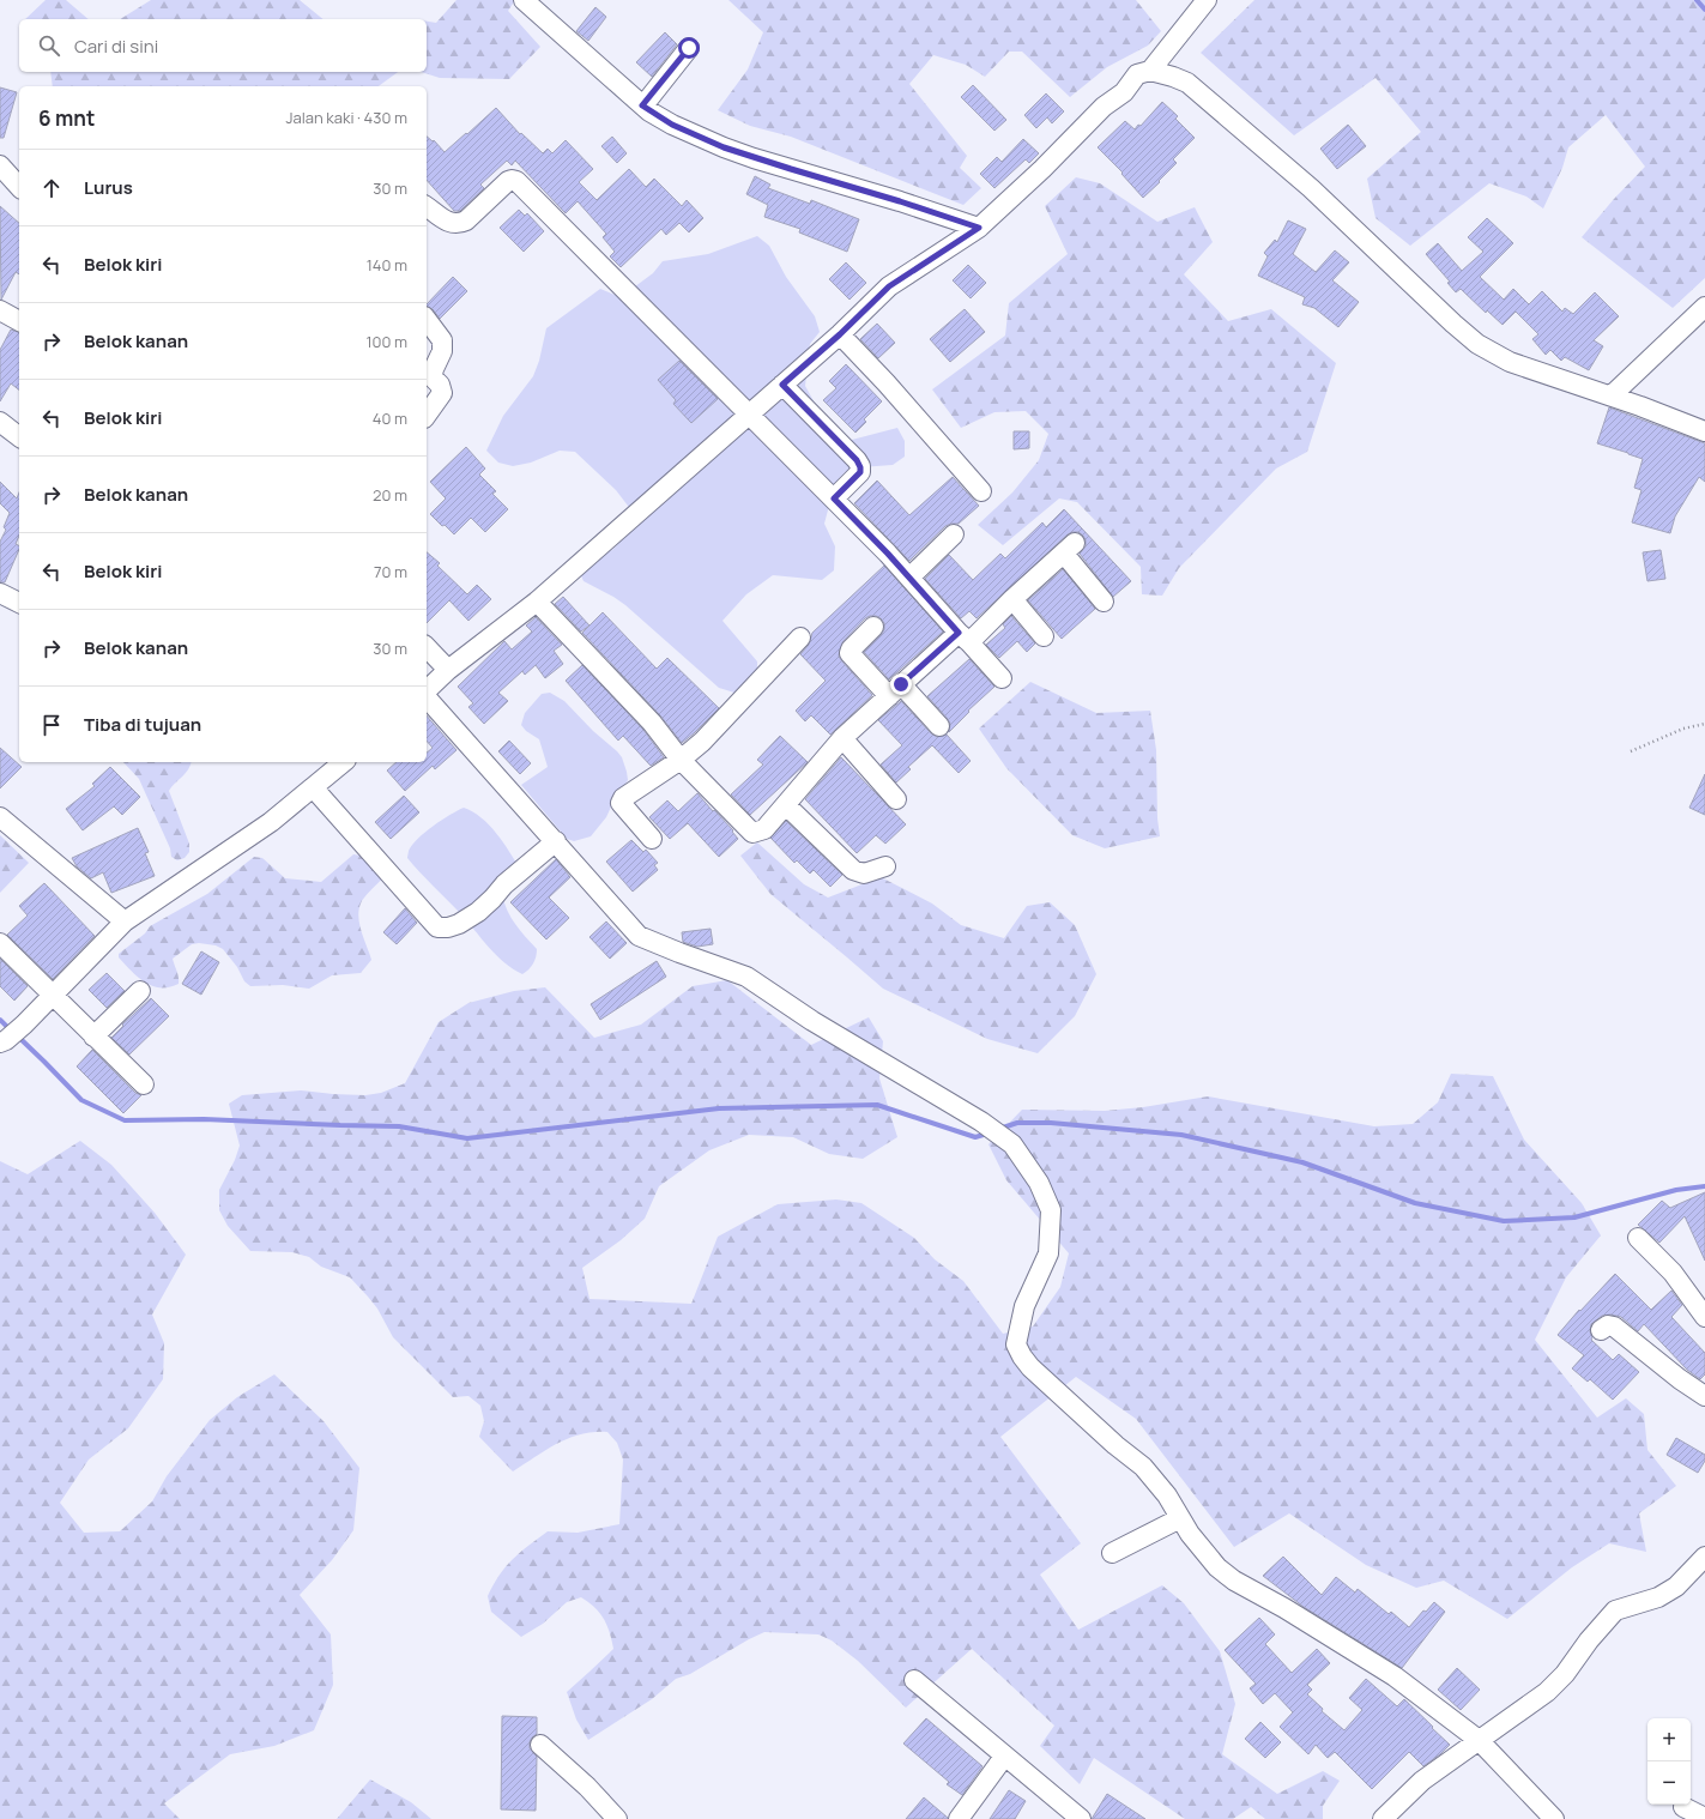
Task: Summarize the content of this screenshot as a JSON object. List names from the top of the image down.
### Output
{
  "page": {
    "search": "Cari di sini",
    "heading": ["6 mnt", "Jalan kaki · 430 m"],
    "list": [
      ["Lurus", "30 m"],
      ["Belok kiri", "140 m"],
      ["Belok kanan", "100 m"],
      ["Belok kiri", "40 m"],
      ["Belok kanan", "20 m"],
      ["Belok kiri", "70 m"],
      ["Belok kanan", "30 m"],
      "Tiba di tujuan"
    ],
    "map_buttons": ["+", "−"]
  }
}
